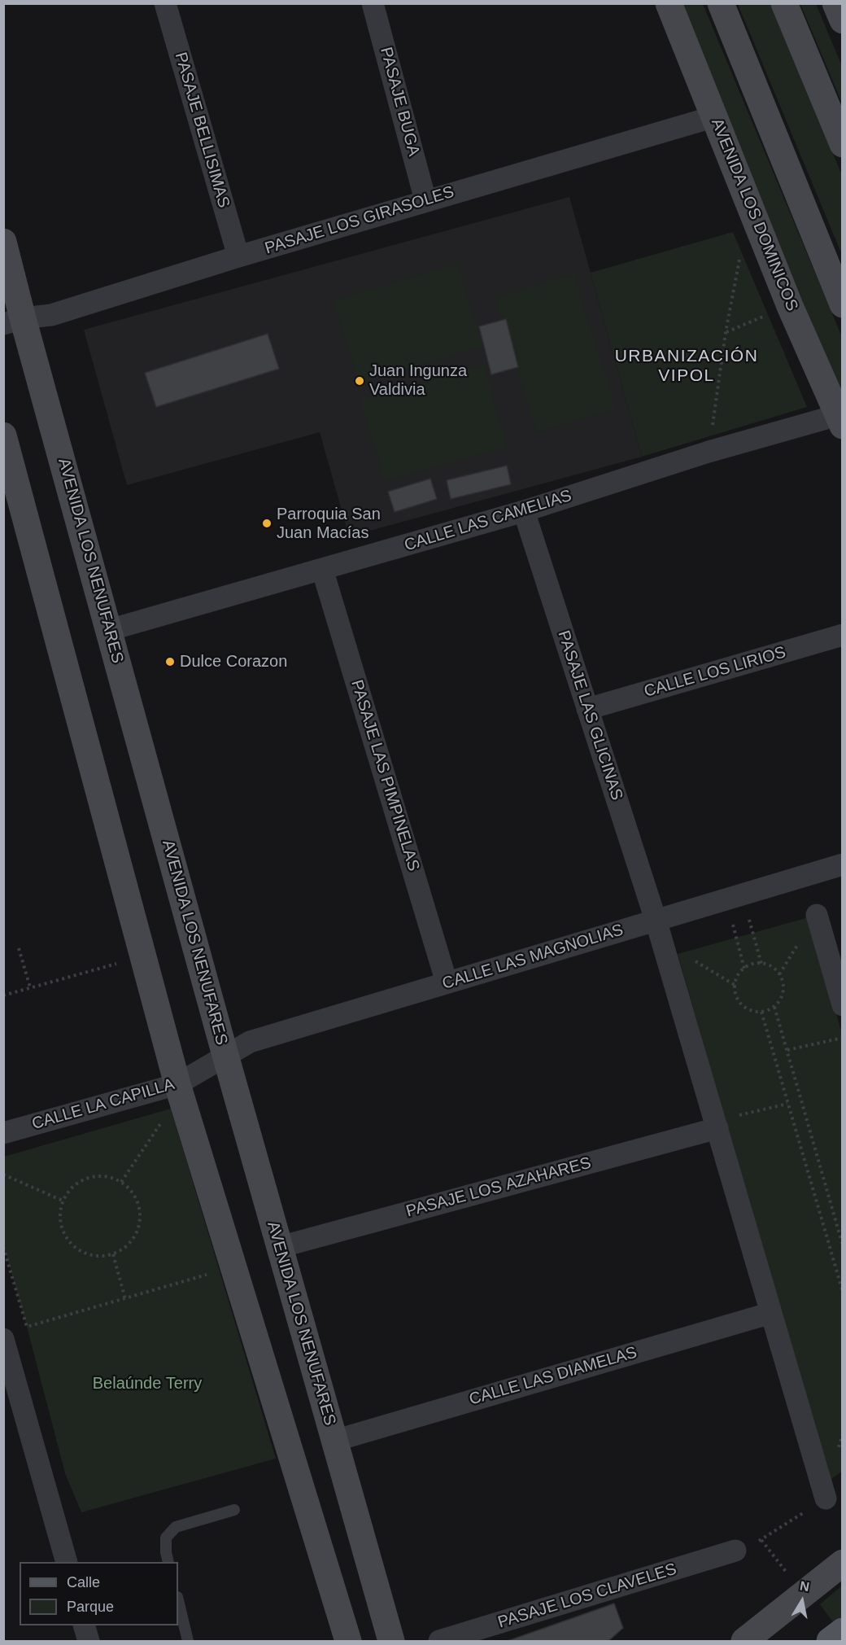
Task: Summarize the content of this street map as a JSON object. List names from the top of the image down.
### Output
{
  "streets": {
    "street": [
      "PASAJE BUGA",
      "PASAJE BELLISIMAS",
      "AVENIDA LOS DOMINICOS",
      "PASAJE LOS GIRASOLES",
      "CALLE LAS CAMELIAS",
      "AVENIDA LOS NENUFARES",
      "CALLE LOS LIRIOS",
      "PASAJE LAS GLICINAS",
      "PASAJE LAS PIMPINELAS",
      "CALLE LAS MAGNOLIAS",
      "CALLE LA CAPILLA",
      "PASAJE LOS AZAHARES",
      "CALLE LAS DIAMELAS",
      "PASAJE LOS CLAVELES"
    ]
  },
  "crossings": [
    ["PASAJE BUGA", "PASAJE LOS GIRASOLES"],
    ["PASAJE BELLISIMAS", "PASAJE LOS GIRASOLES"],
    ["AVENIDA LOS DOMINICOS", "PASAJE LOS GIRASOLES"],
    ["AVENIDA LOS DOMINICOS", "CALLE LAS CAMELIAS"],
    ["PASAJE LOS GIRASOLES", "AVENIDA LOS NENUFARES"],
    ["CALLE LAS CAMELIAS", "AVENIDA LOS NENUFARES"],
    ["CALLE LAS CAMELIAS", "PASAJE LAS GLICINAS"],
    ["CALLE LAS CAMELIAS", "PASAJE LAS PIMPINELAS"],
    ["AVENIDA LOS NENUFARES", "CALLE LAS MAGNOLIAS"],
    ["AVENIDA LOS NENUFARES", "CALLE LA CAPILLA"],
    ["AVENIDA LOS NENUFARES", "PASAJE LOS AZAHARES"],
    ["AVENIDA LOS NENUFARES", "CALLE LAS DIAMELAS"],
    ["CALLE LOS LIRIOS", "PASAJE LAS GLICINAS"],
    ["PASAJE LAS GLICINAS", "CALLE LAS MAGNOLIAS"],
    ["PASAJE LAS GLICINAS", "PASAJE LOS AZAHARES"],
    ["PASAJE LAS GLICINAS", "CALLE LAS DIAMELAS"],
    ["PASAJE LAS PIMPINELAS", "CALLE LAS MAGNOLIAS"],
    ["CALLE LAS MAGNOLIAS", "CALLE LA CAPILLA"]
  ],
  "districts": ["URBANIZACIÓN VIPOL"],
  "parks": ["Belaúnde Terry"],
  "places": ["Juan Ingunza Valdivia", "Parroquia San Juan Macías", "Dulce Corazon"],
  "legend": ["Calle", "Parque"],
  "north": "top"
}
